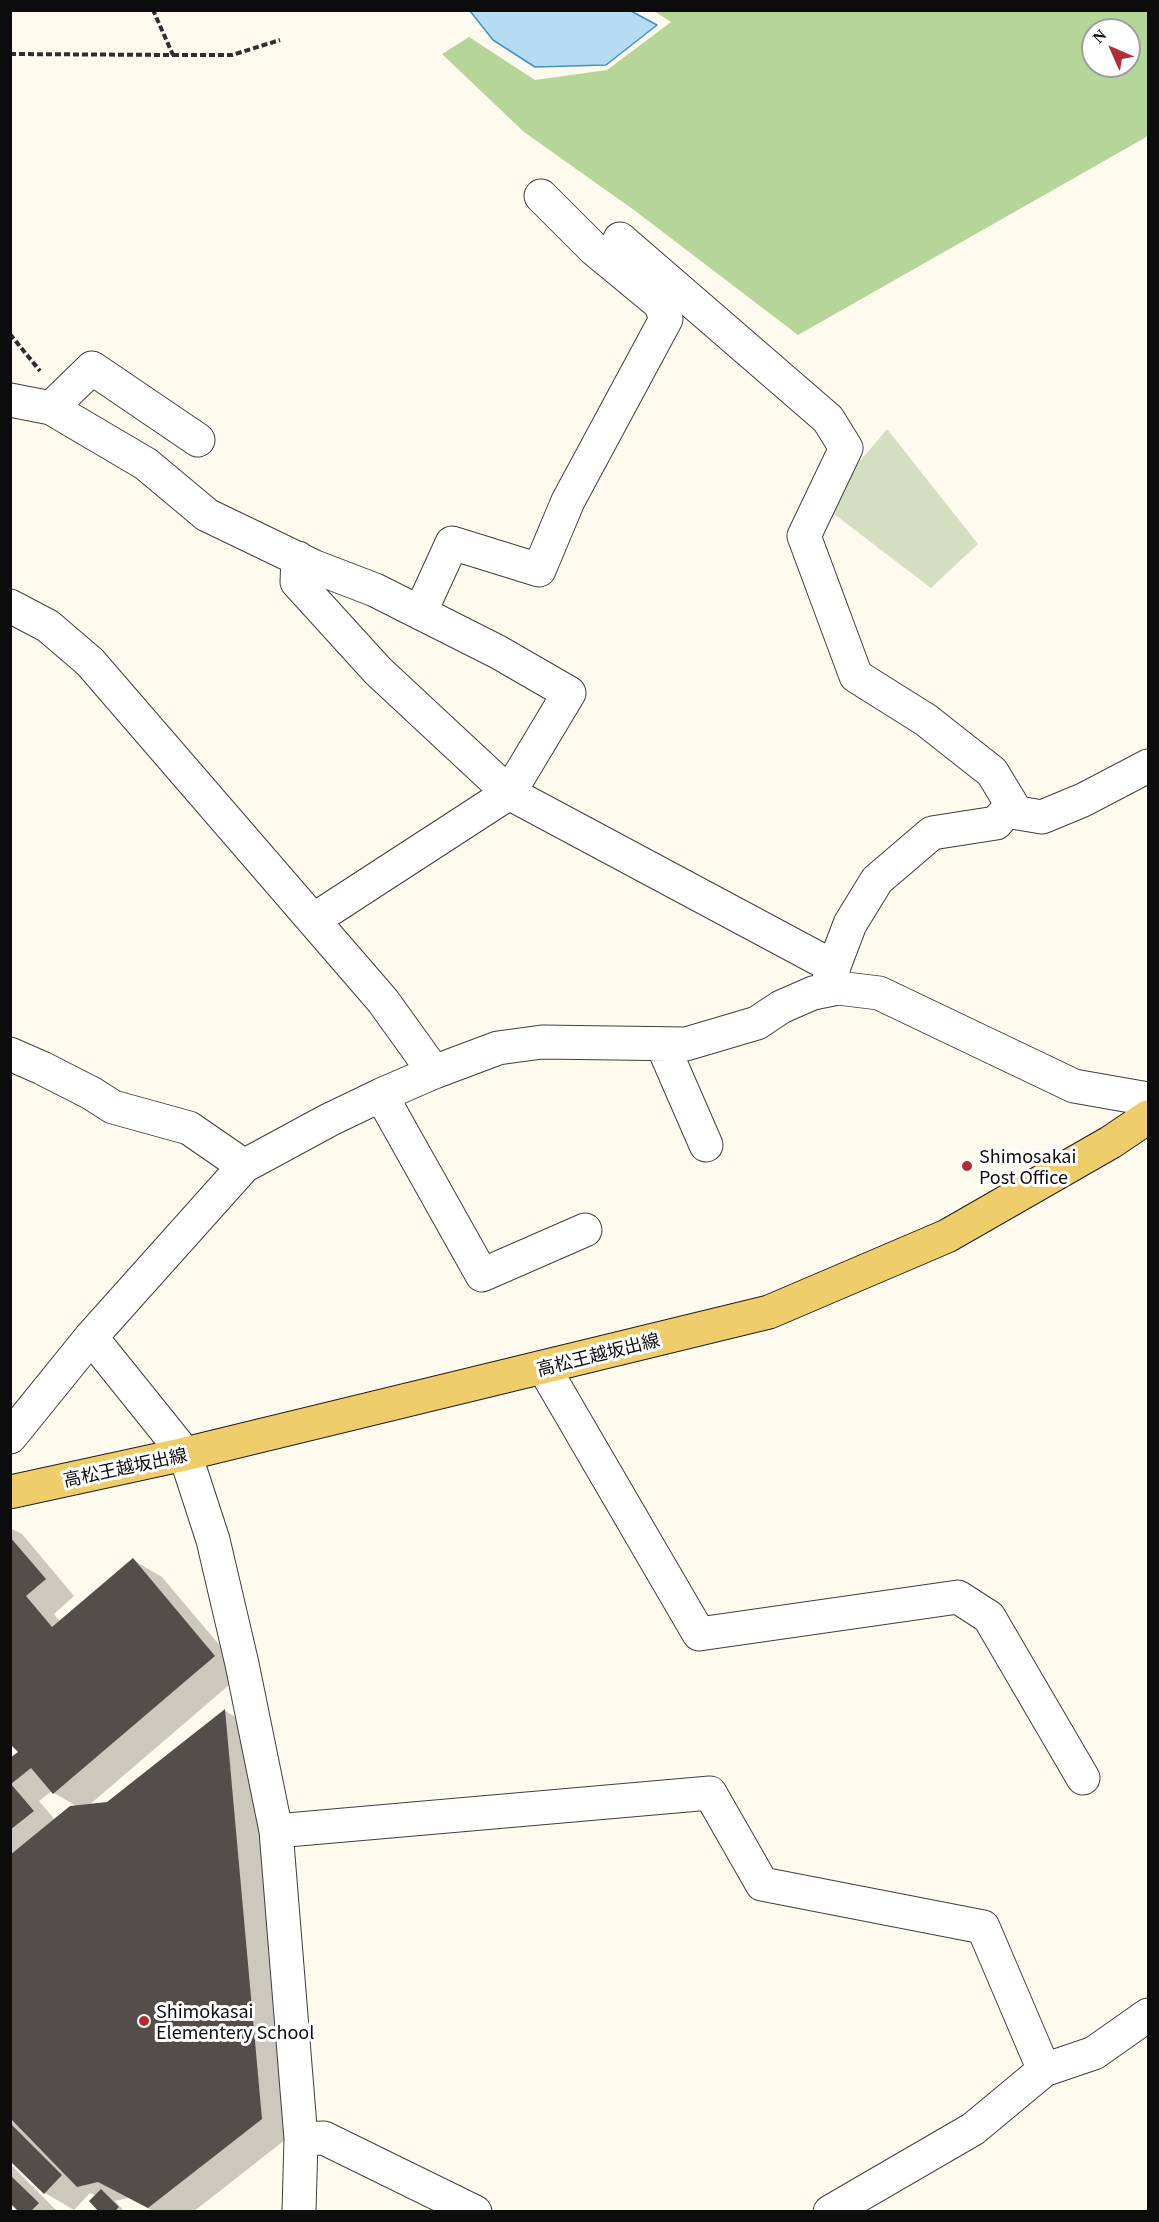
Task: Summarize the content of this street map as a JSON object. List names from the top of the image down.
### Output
{
  "streets": {
    "main road": ["高松王越坂出線"]
  },
  "places": ["Shimosakai Post Office", "Shimokasai Elementery School"],
  "north": "top left"
}
